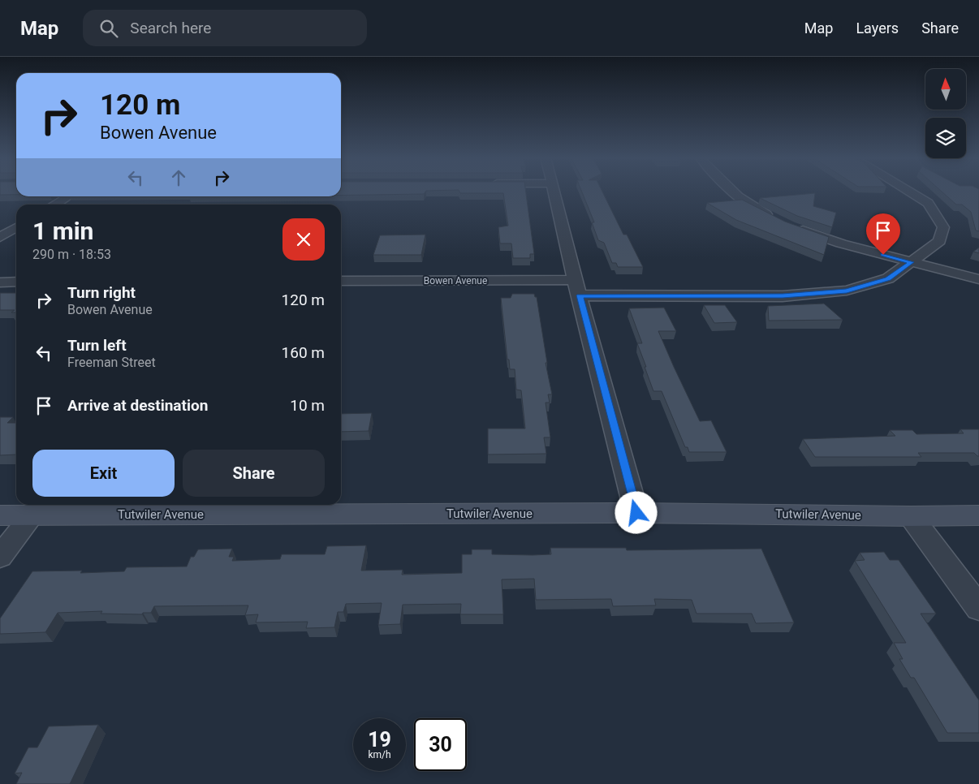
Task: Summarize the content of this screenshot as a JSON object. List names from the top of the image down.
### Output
{
  "streets": {
    "street": ["Bowen Avenue", "Tutwiler Avenue"]
  },
  "north": "top",
  "page": {
    "header": "Map",
    "search": "Search here",
    "nav": ["Map", "Layers", "Share"],
    "turn": ["120 m", "Bowen Avenue"],
    "heading": ["1 min", "290 m · 18:53"],
    "list": [
      {
        "name": "Turn right",
        "note": "Bowen Avenue",
        "value": "120 m"
      },
      {
        "name": "Turn left",
        "note": "Freeman Street",
        "value": "160 m"
      },
      {
        "name": "Arrive at destination",
        "value": "10 m"
      }
    ],
    "buttons": ["Exit", "Share"],
    "speed": "19 km/h",
    "limit": "30"
  }
}
